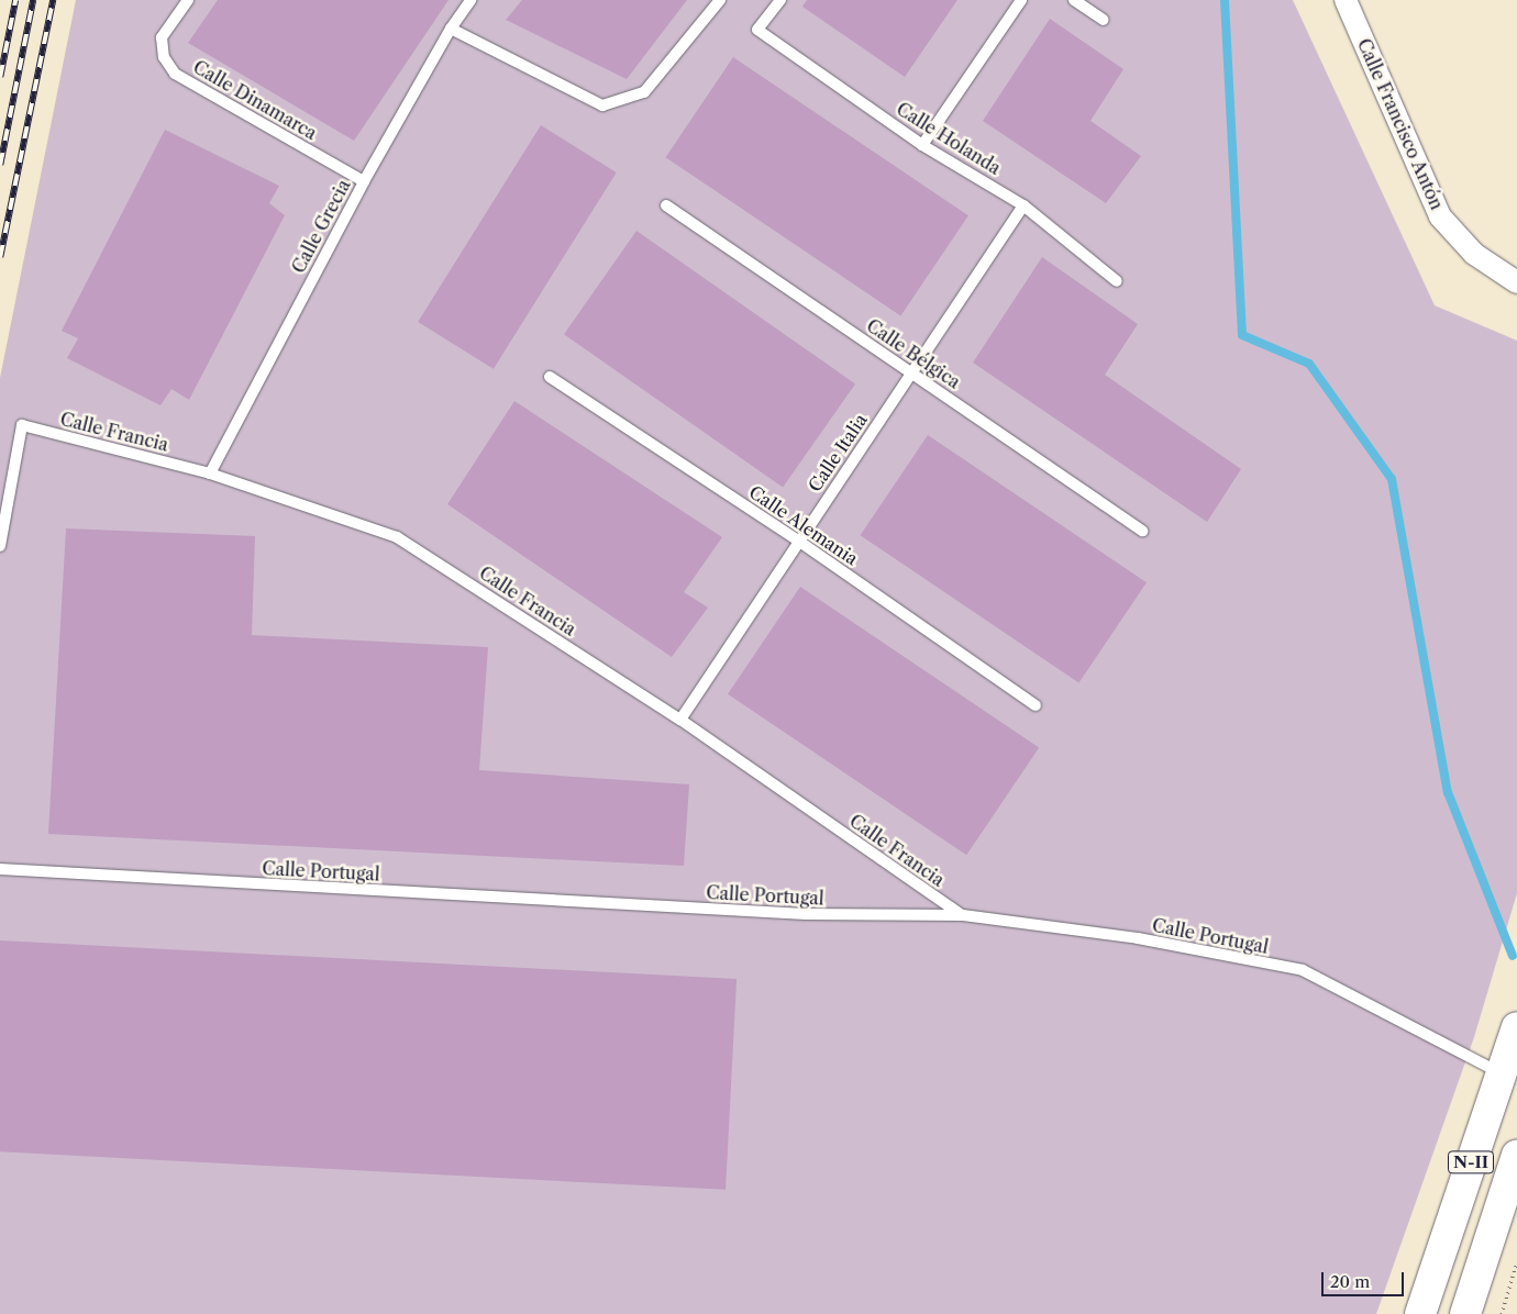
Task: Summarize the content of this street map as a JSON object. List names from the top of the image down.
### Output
{
  "streets": {
    "main road": ["N-II"],
    "street": ["Calle Francisco Antón"],
    "lane": [
      "Calle Dinamarca",
      "Calle Holanda",
      "Calle Grecia",
      "Calle Bélgica",
      "Calle Francia",
      "Calle Italia",
      "Calle Alemania",
      "Calle Portugal"
    ]
  },
  "crossings": [
    ["Calle Dinamarca", "Calle Grecia"],
    ["Calle Holanda", "Calle Italia"],
    ["Calle Grecia", "Calle Francia"],
    ["Calle Bélgica", "Calle Italia"],
    ["Calle Francia", "Calle Italia"],
    ["Calle Francia", "Calle Portugal"],
    ["Calle Italia", "Calle Alemania"],
    ["Calle Portugal", "N-II"]
  ],
  "scale_bar": "20 m"
}
